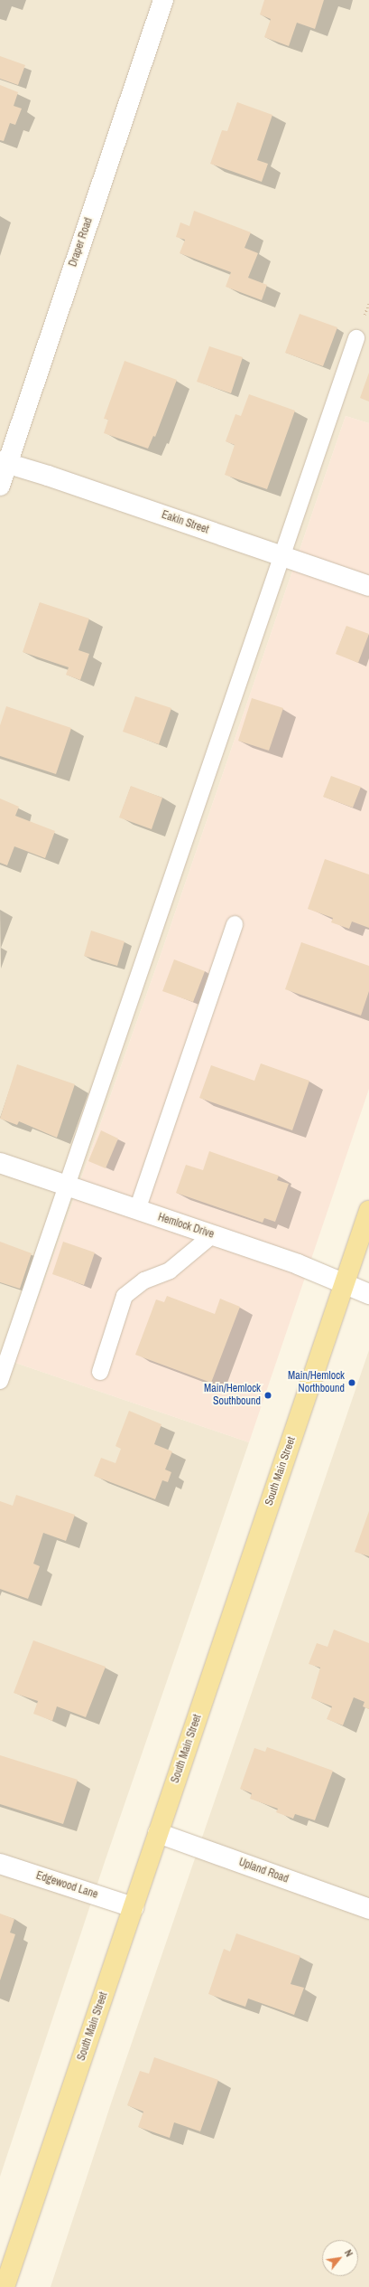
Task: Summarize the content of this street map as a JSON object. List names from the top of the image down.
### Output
{
  "streets": {
    "main road": ["South Main Street"],
    "street": [
      "Draper Road",
      "Eakin Street",
      "Hemlock Drive",
      "Upland Road",
      "Edgewood Lane"
    ]
  },
  "crossings": [
    ["Draper Road", "Eakin Street"],
    ["Hemlock Drive", "South Main Street"],
    ["South Main Street", "Upland Road"],
    ["South Main Street", "Edgewood Lane"]
  ],
  "places": ["Main/Hemlock Northbound", "Main/Hemlock Southbound"],
  "north": "top right"
}
